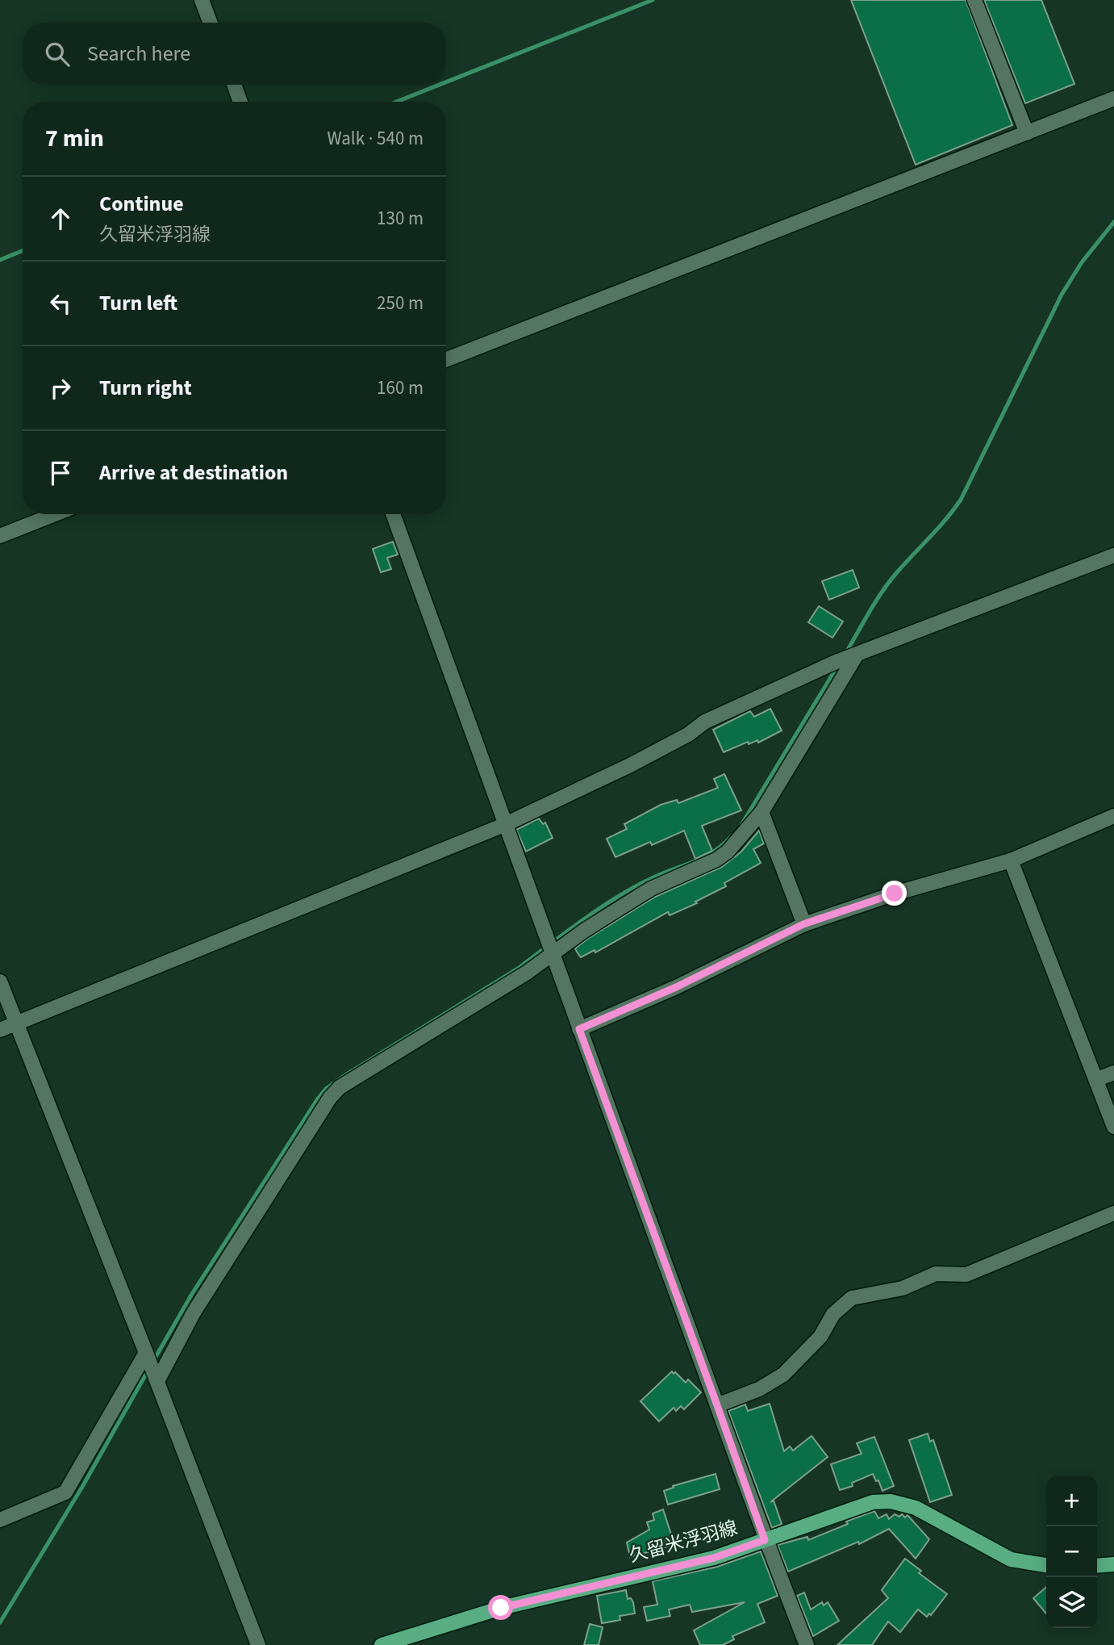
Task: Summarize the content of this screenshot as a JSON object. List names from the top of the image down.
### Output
{
  "streets": {
    "main road": ["久留米浮羽線"]
  },
  "page": {
    "search": "Search here",
    "heading": ["7 min", "Walk · 540 m"],
    "list": [
      ["Continue", "久留米浮羽線", "130 m"],
      ["Turn left", "250 m"],
      ["Turn right", "160 m"],
      "Arrive at destination"
    ],
    "map_buttons": ["+", "−"]
  }
}
